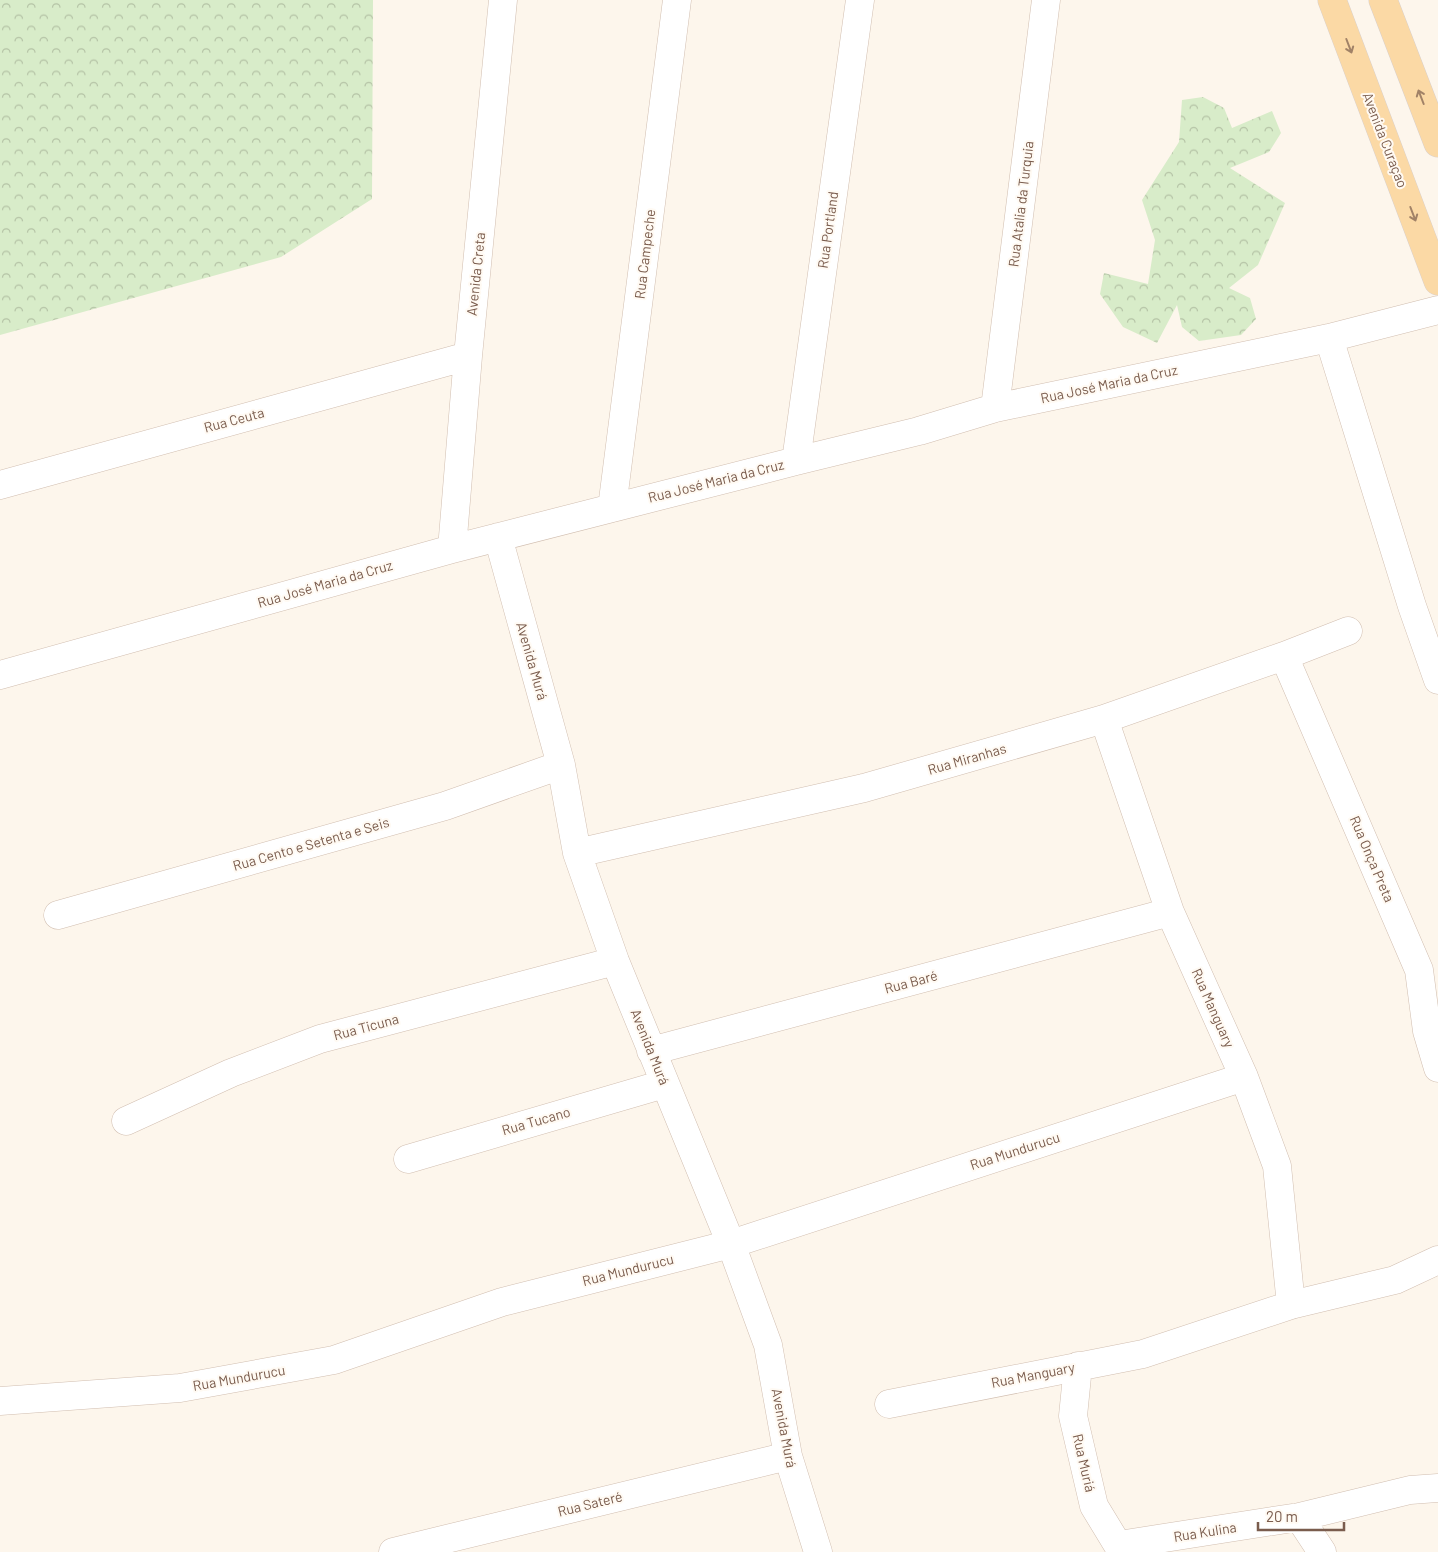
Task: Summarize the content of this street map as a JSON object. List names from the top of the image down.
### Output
{
  "streets": {
    "main road": ["Avenida Curaçao"],
    "street": [
      "Rua Atalia da Turquia",
      "Rua Portland",
      "Rua Campeche",
      "Avenida Creta",
      "Rua José Maria da Cruz",
      "Rua Ceuta",
      "Avenida Murá",
      "Rua Miranhas",
      "Rua Cento e Setenta e Seis",
      "Rua Onça Preta",
      "Rua Baré",
      "Rua Manguary",
      "Rua Ticuna",
      "Rua Tucano",
      "Rua Mundurucu",
      "Rua Muriá",
      "Rua Sateré",
      "Rua Kulina"
    ]
  },
  "crossings": [
    ["Rua Atalia da Turquia", "Rua José Maria da Cruz"],
    ["Rua Portland", "Rua José Maria da Cruz"],
    ["Rua Campeche", "Rua José Maria da Cruz"],
    ["Avenida Creta", "Rua José Maria da Cruz"],
    ["Avenida Creta", "Rua Ceuta"],
    ["Rua José Maria da Cruz", "Avenida Murá"],
    ["Avenida Murá", "Rua Miranhas"],
    ["Avenida Murá", "Rua Cento e Setenta e Seis"],
    ["Avenida Murá", "Rua Baré"],
    ["Avenida Murá", "Rua Ticuna"],
    ["Avenida Murá", "Rua Tucano"],
    ["Avenida Murá", "Rua Mundurucu"],
    ["Avenida Murá", "Rua Sateré"],
    ["Rua Miranhas", "Rua Onça Preta"],
    ["Rua Miranhas", "Rua Manguary"],
    ["Rua Baré", "Rua Manguary"],
    ["Rua Manguary", "Rua Mundurucu"],
    ["Rua Manguary", "Rua Muriá"],
    ["Rua Muriá", "Rua Kulina"]
  ],
  "scale_bar": "20 m"
}
